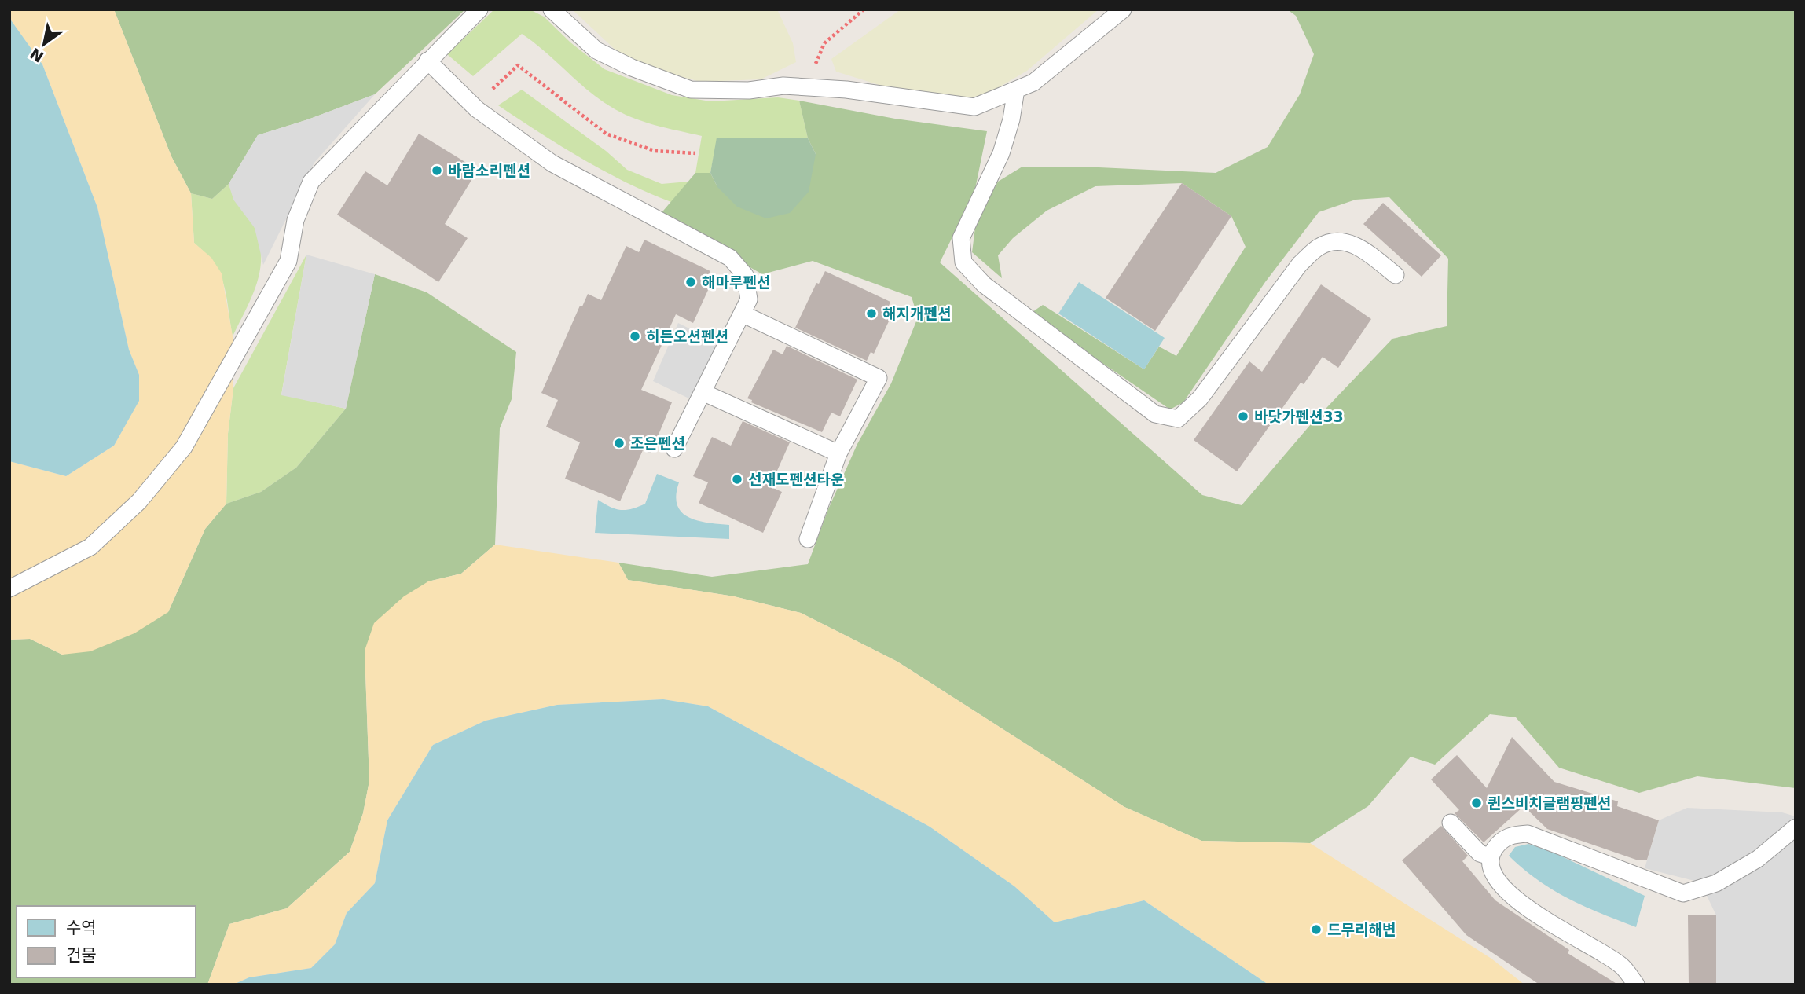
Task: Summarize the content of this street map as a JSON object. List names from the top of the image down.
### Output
{
  "places": [
    "바람소리펜션",
    "해마루펜션",
    "해지개펜션",
    "히든오션펜션",
    "바닷가펜션33",
    "조은펜션",
    "선재도펜션타운",
    "퀸스비치글램핑펜션",
    "드무리해변"
  ],
  "legend": ["수역", "건물"],
  "north": "bottom left"
}
